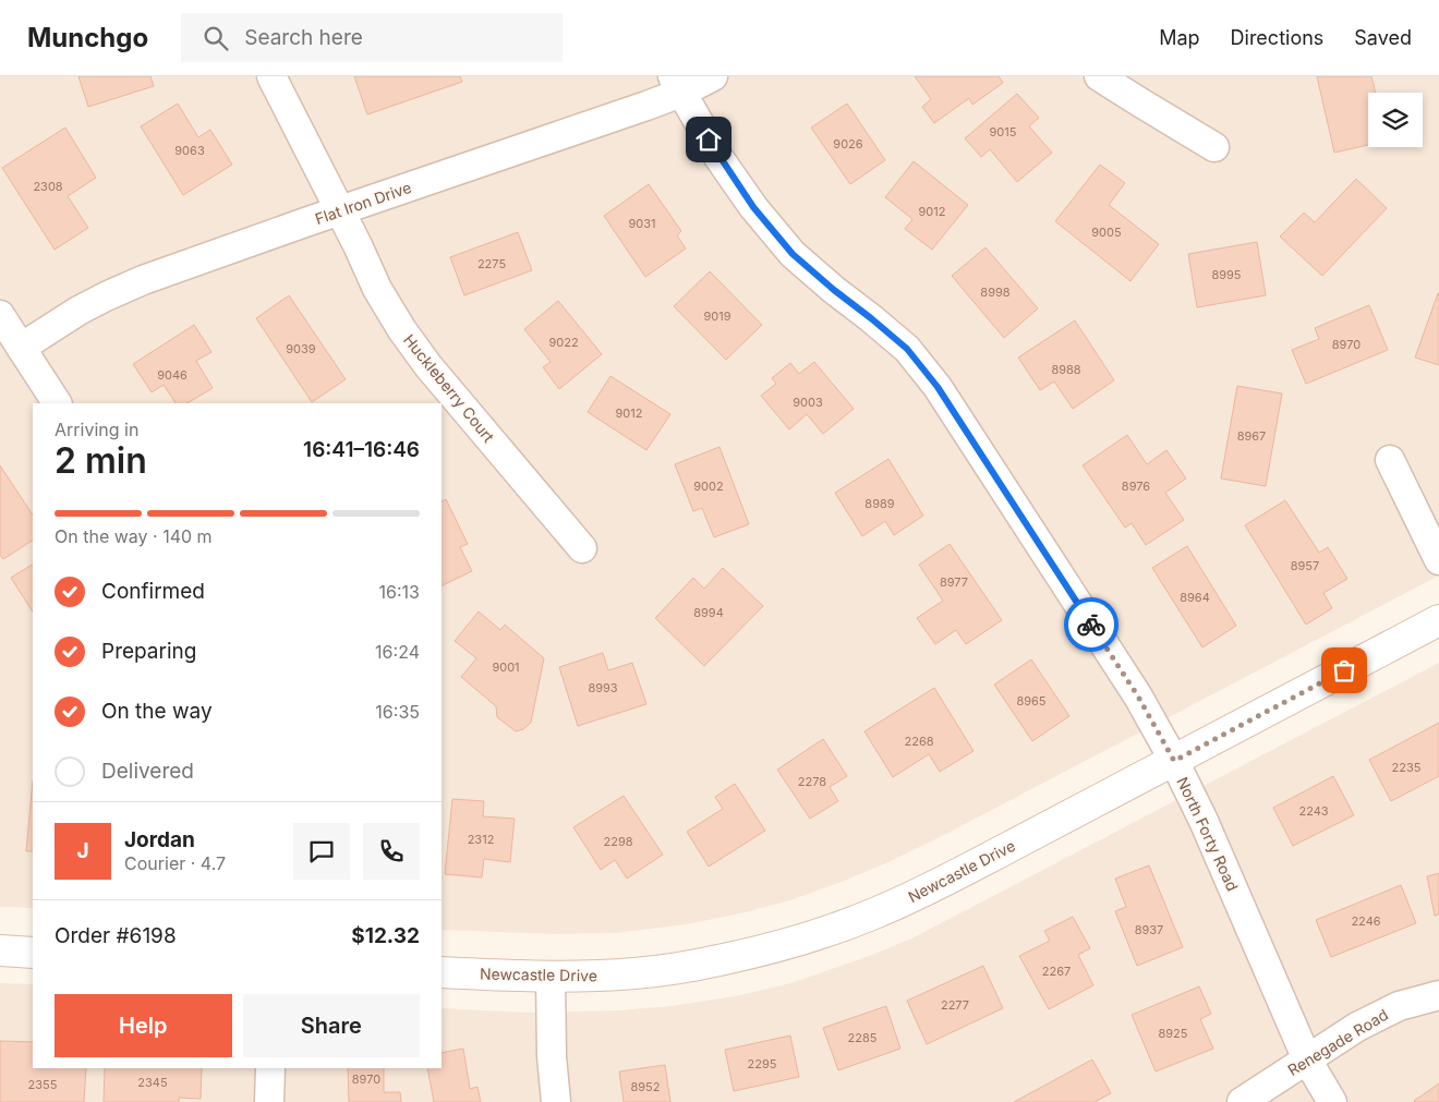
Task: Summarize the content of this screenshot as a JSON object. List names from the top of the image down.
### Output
{
  "streets": {
    "street": [
      "Flat Iron Drive",
      "Huckleberry Court",
      "North Forty Road",
      "Newcastle Drive",
      "Renegade Road"
    ]
  },
  "crossings": [
    ["Flat Iron Drive", "Huckleberry Court"],
    ["Flat Iron Drive", "North Forty Road"],
    ["North Forty Road", "Newcastle Drive"],
    ["North Forty Road", "Renegade Road"]
  ],
  "house_numbers": [
    "9015",
    "9026",
    "9063",
    "2308",
    "9012",
    "9031",
    "9005",
    "2275",
    "8995",
    "8998",
    "9019",
    "9022",
    "8970",
    "9039",
    "8988",
    "9046",
    "9003",
    "9012",
    "8967",
    "9002",
    "8976",
    "8989",
    "8957",
    "8977",
    "8964",
    "8994",
    "9001",
    "8993",
    "8965",
    "2268",
    "2235",
    "2278",
    "2243",
    "2312",
    "2298",
    "2246",
    "8937",
    "2267",
    "2277",
    "8925",
    "2285",
    "2295",
    "8970",
    "2345",
    "2355",
    "8952"
  ],
  "page": {
    "header": "Munchgo",
    "search": "Search here",
    "nav": ["Map", "Directions", "Saved"],
    "heading": ["2 min", "Arriving in", "16:41–16:46"],
    "panel": [
      "Jordan",
      "Courier · 4.7",
      "Order #6198",
      "$12.32"
    ],
    "bar": "On the way · 140 m",
    "list": [
      ["Confirmed", "16:13"],
      ["Preparing", "16:24"],
      ["On the way", "16:35"],
      "Delivered"
    ],
    "round": "J",
    "buttons": ["Help", "Share"]
  }
}
